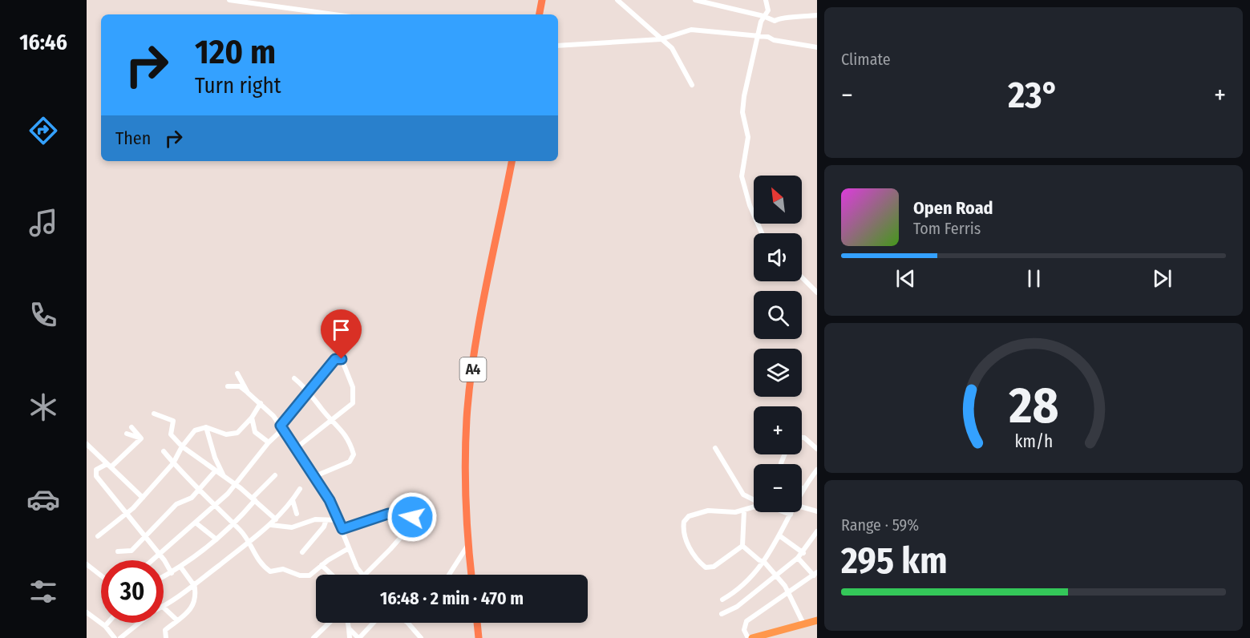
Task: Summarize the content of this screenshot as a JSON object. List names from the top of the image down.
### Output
{
  "streets": {
    "highway": ["A4"]
  },
  "north": "top left",
  "page": {
    "tabs": "16:46",
    "tile": [
      "Climate",
      ["Range · 59%", "295 km"]
    ],
    "turn": ["120 m", "Turn right"],
    "heat": ["−", "23°", "+"],
    "then": "Then",
    "map_buttons": ["+", "−"],
    "song": ["Open Road", "Tom Ferris"],
    "limit": "30",
    "trip": "16:48 · 2 min · 470 m",
    "gauge": ["28", "km/h"]
  }
}
